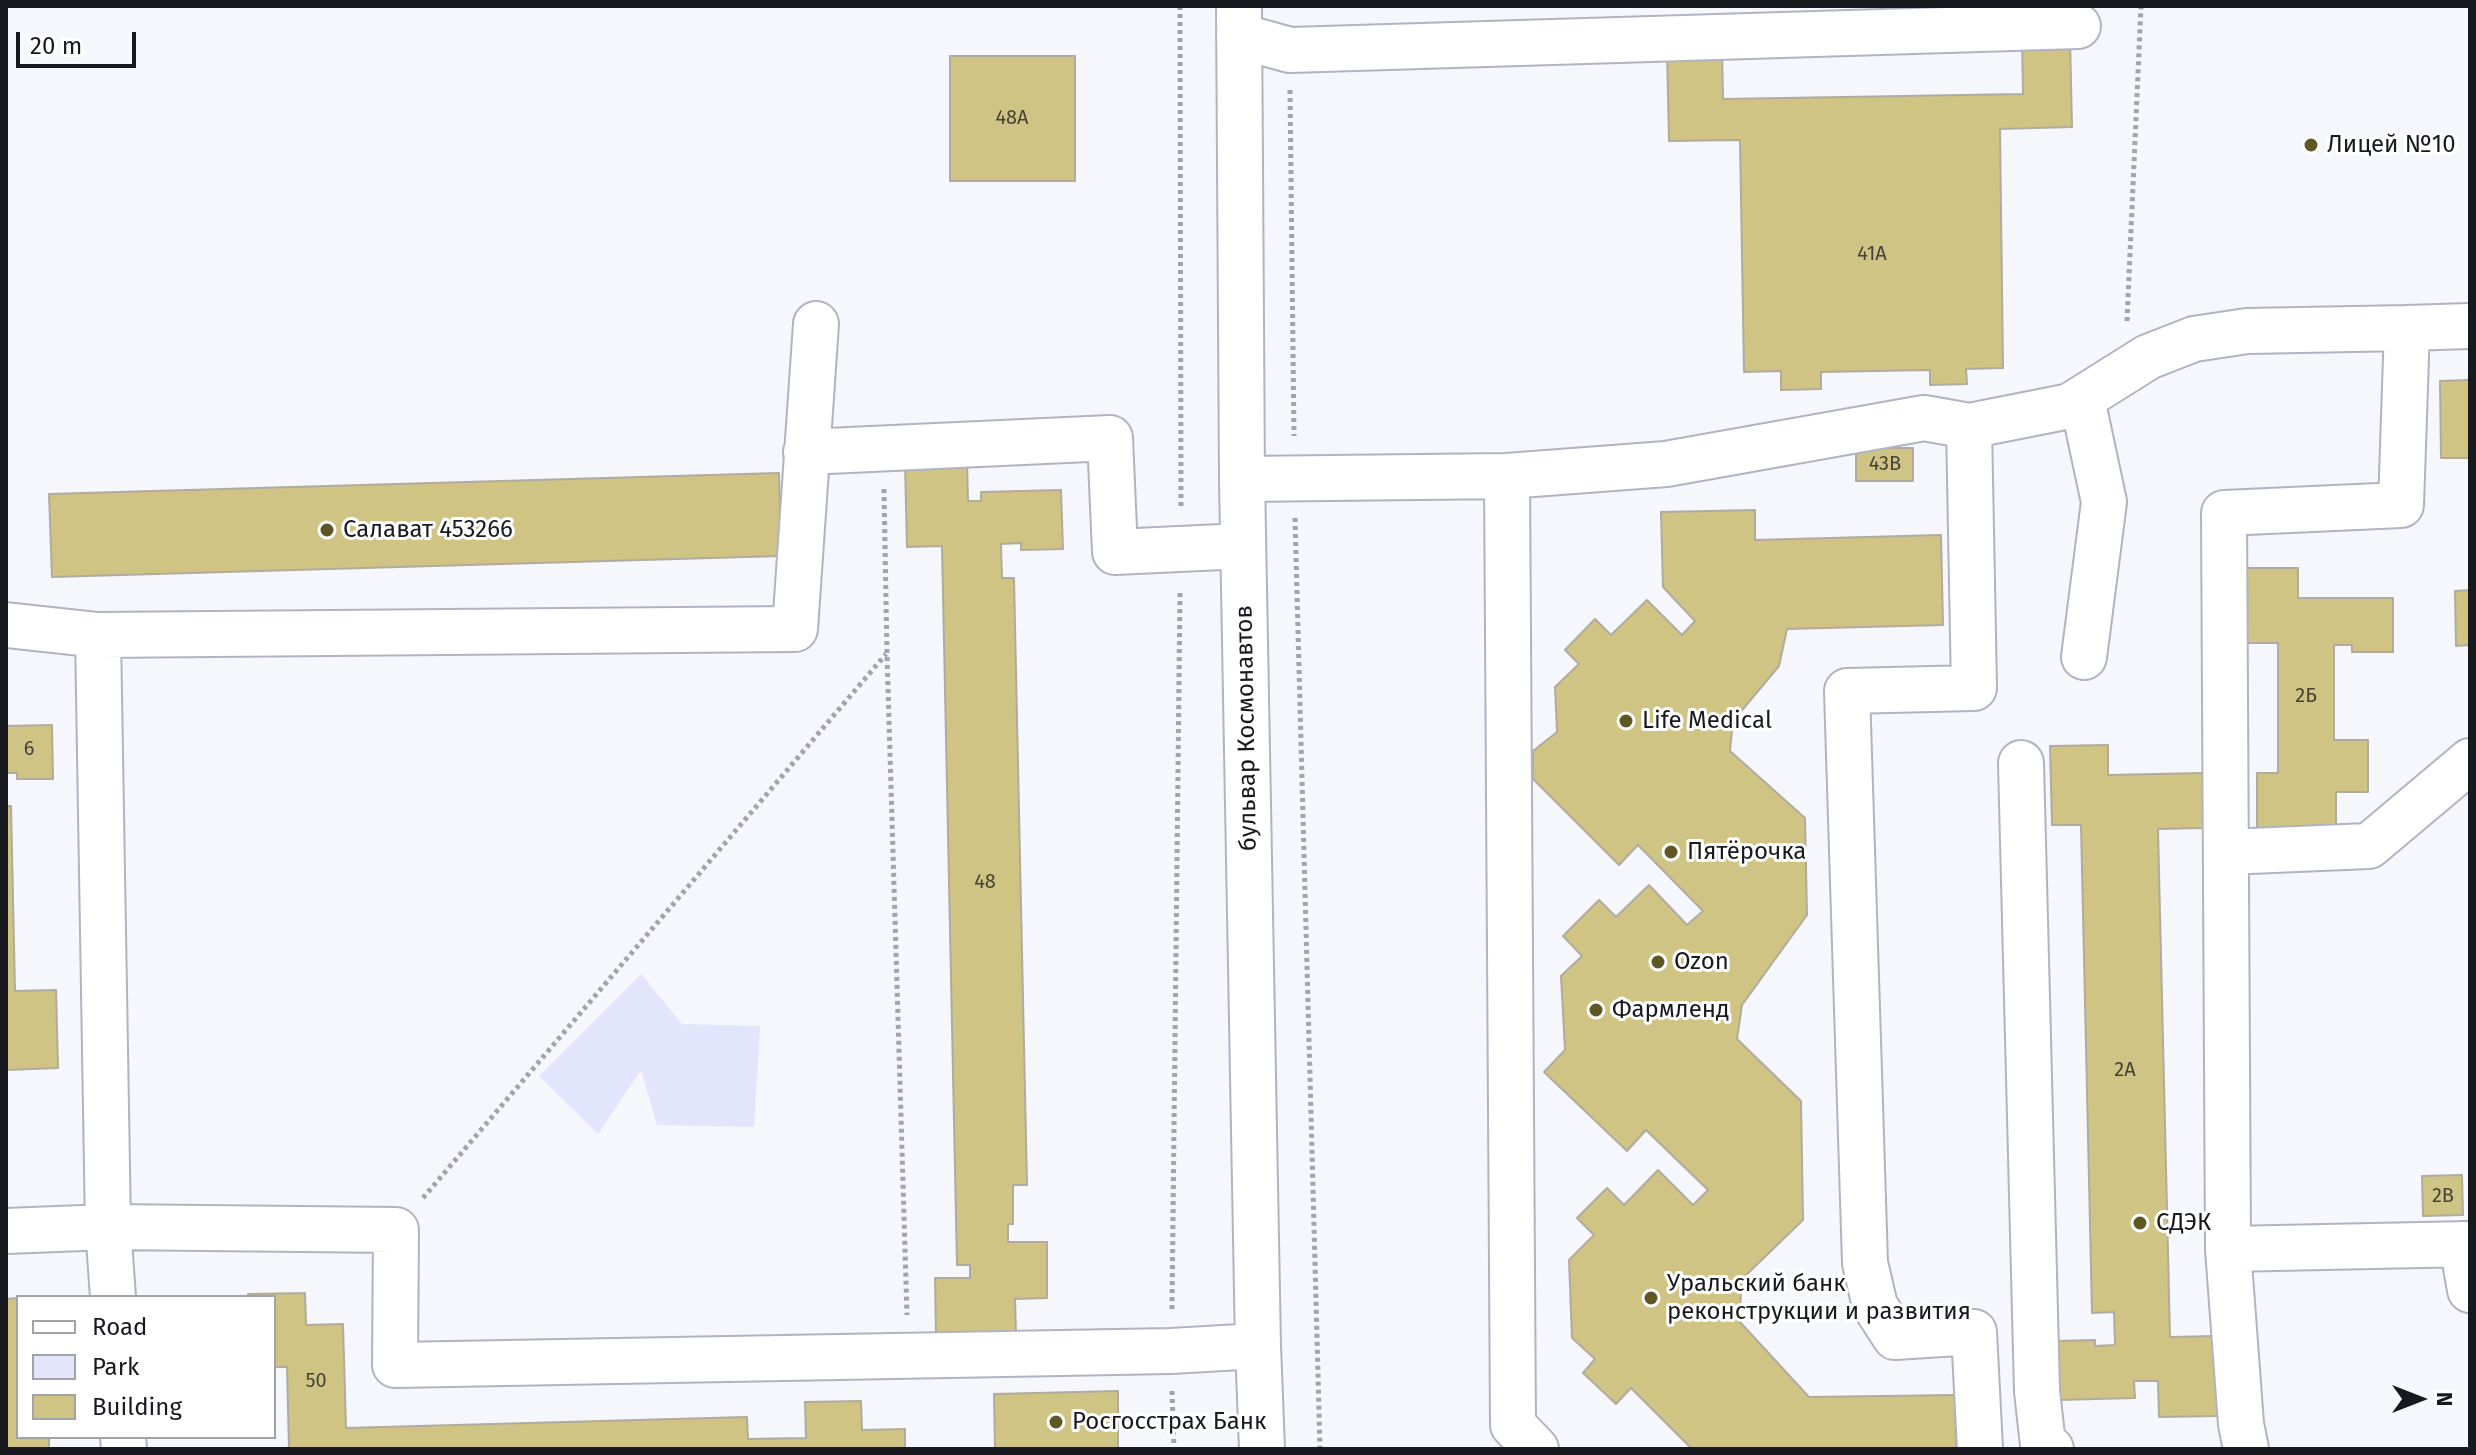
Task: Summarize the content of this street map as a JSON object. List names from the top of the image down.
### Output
{
  "streets": {
    "street": ["бульвар Космонавтов"]
  },
  "places": [
    "Лицей №10",
    "Салават 453266",
    "Life Medical",
    "Пятёрочка",
    "Ozon",
    "Фармленд",
    "СДЭК",
    "Уральский банк реконструкции и развития",
    "Росгосстрах Банк"
  ],
  "house_numbers": [
    "48А",
    "41А",
    "43В",
    "2Б",
    "6",
    "48",
    "2А",
    "2В",
    "50"
  ],
  "legend": ["Road", "Park", "Building"],
  "scale_bar": "20 m",
  "north": "right"
}
